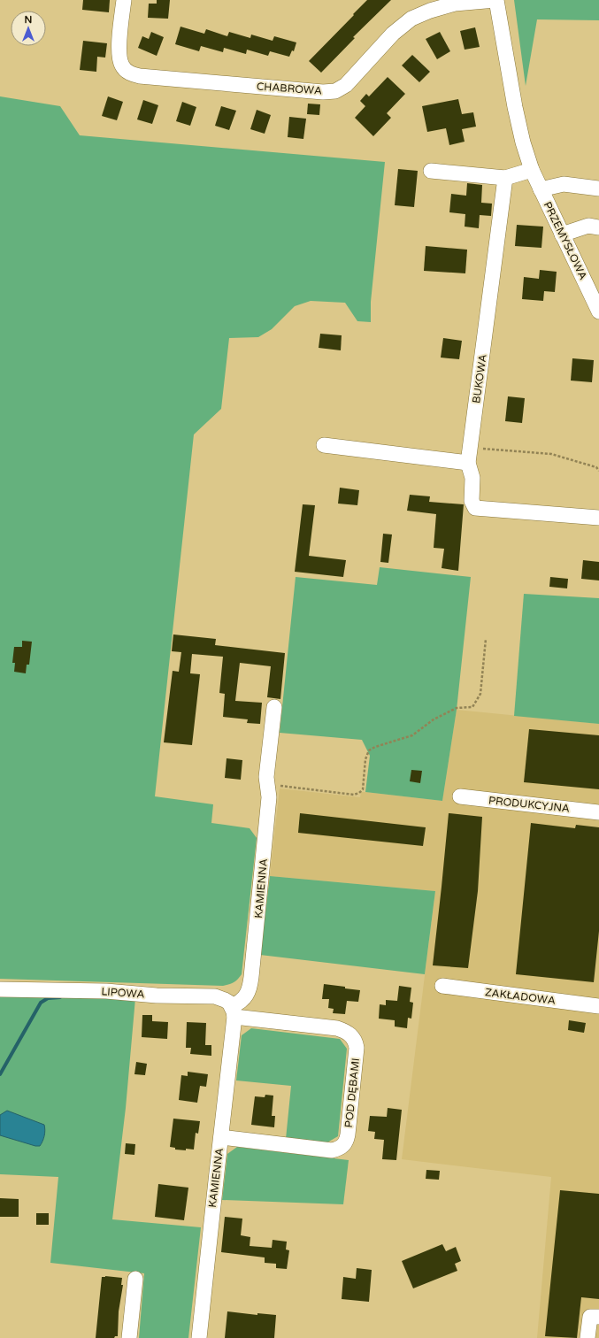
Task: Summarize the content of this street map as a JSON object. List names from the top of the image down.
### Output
{
  "streets": {
    "street": [
      "CHABROWA",
      "PRZEMYSŁOWA",
      "BUKOWA",
      "PRODUKCYJNA",
      "KAMIENNA",
      "LIPOWA",
      "ZAKŁADOWA",
      "POD DĘBAMI"
    ]
  },
  "crossings": [
    ["CHABROWA", "PRZEMYSŁOWA"],
    ["KAMIENNA", "LIPOWA"],
    ["KAMIENNA", "POD DĘBAMI"],
    ["LIPOWA", "POD DĘBAMI"]
  ],
  "north": "top"
}
